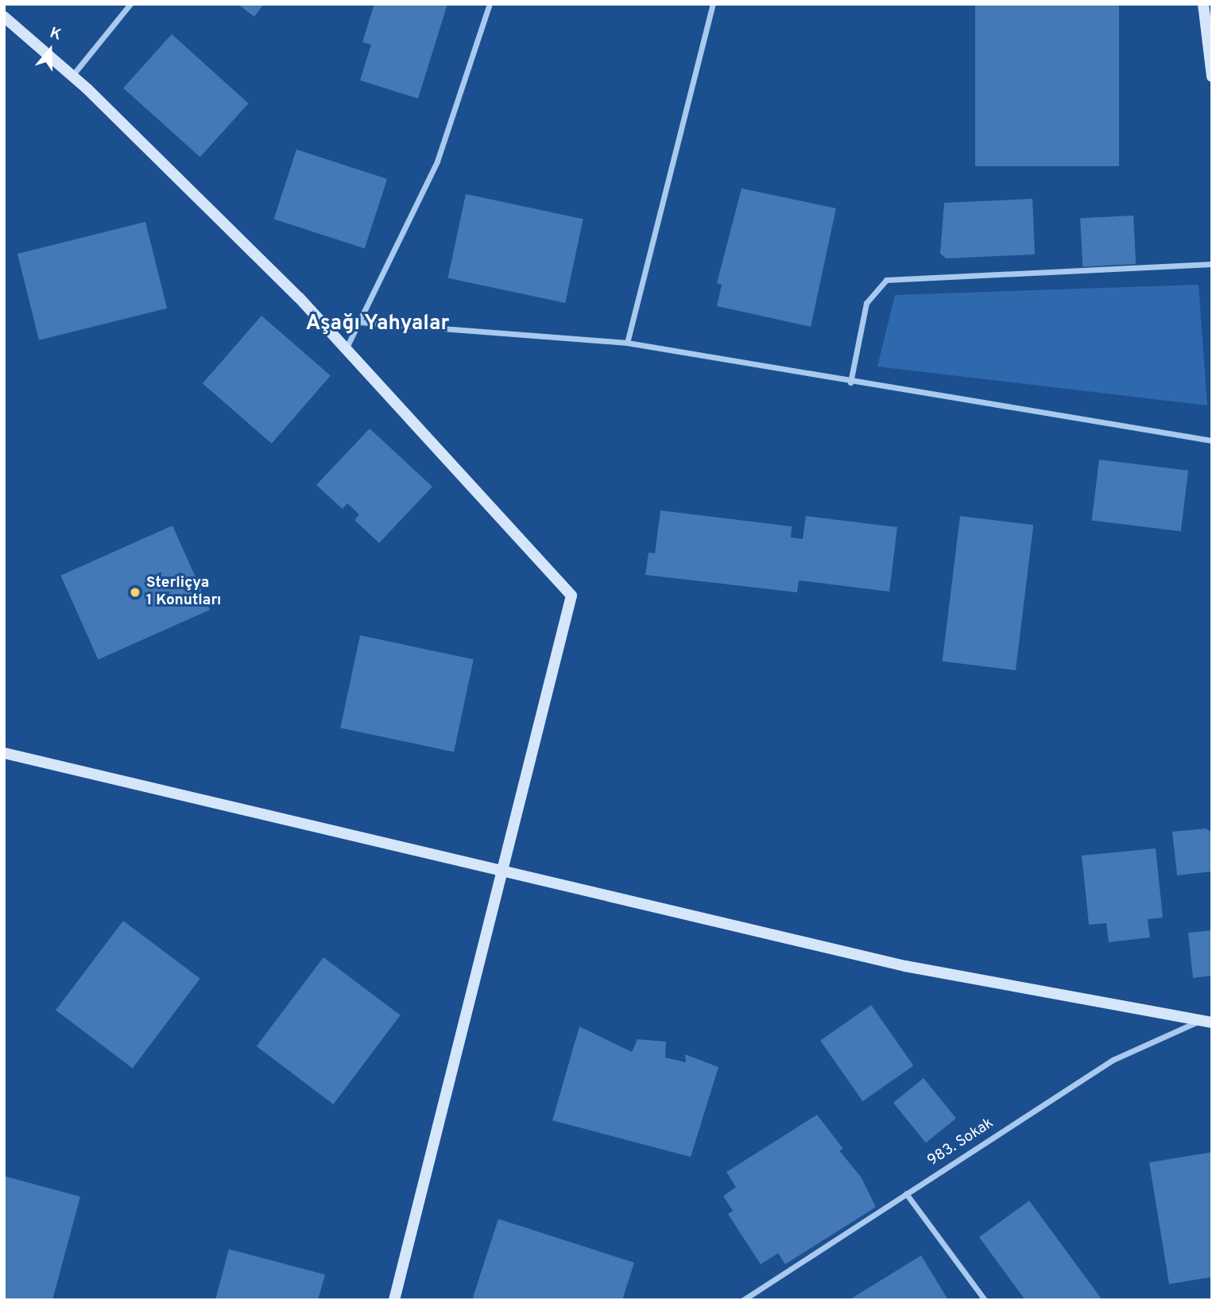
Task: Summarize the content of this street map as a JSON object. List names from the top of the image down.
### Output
{
  "streets": {
    "street": ["983. Sokak"]
  },
  "districts": ["Aşağı Yahyalar"],
  "places": ["Sterliçya 1 Konutları"],
  "north": "top"
}
